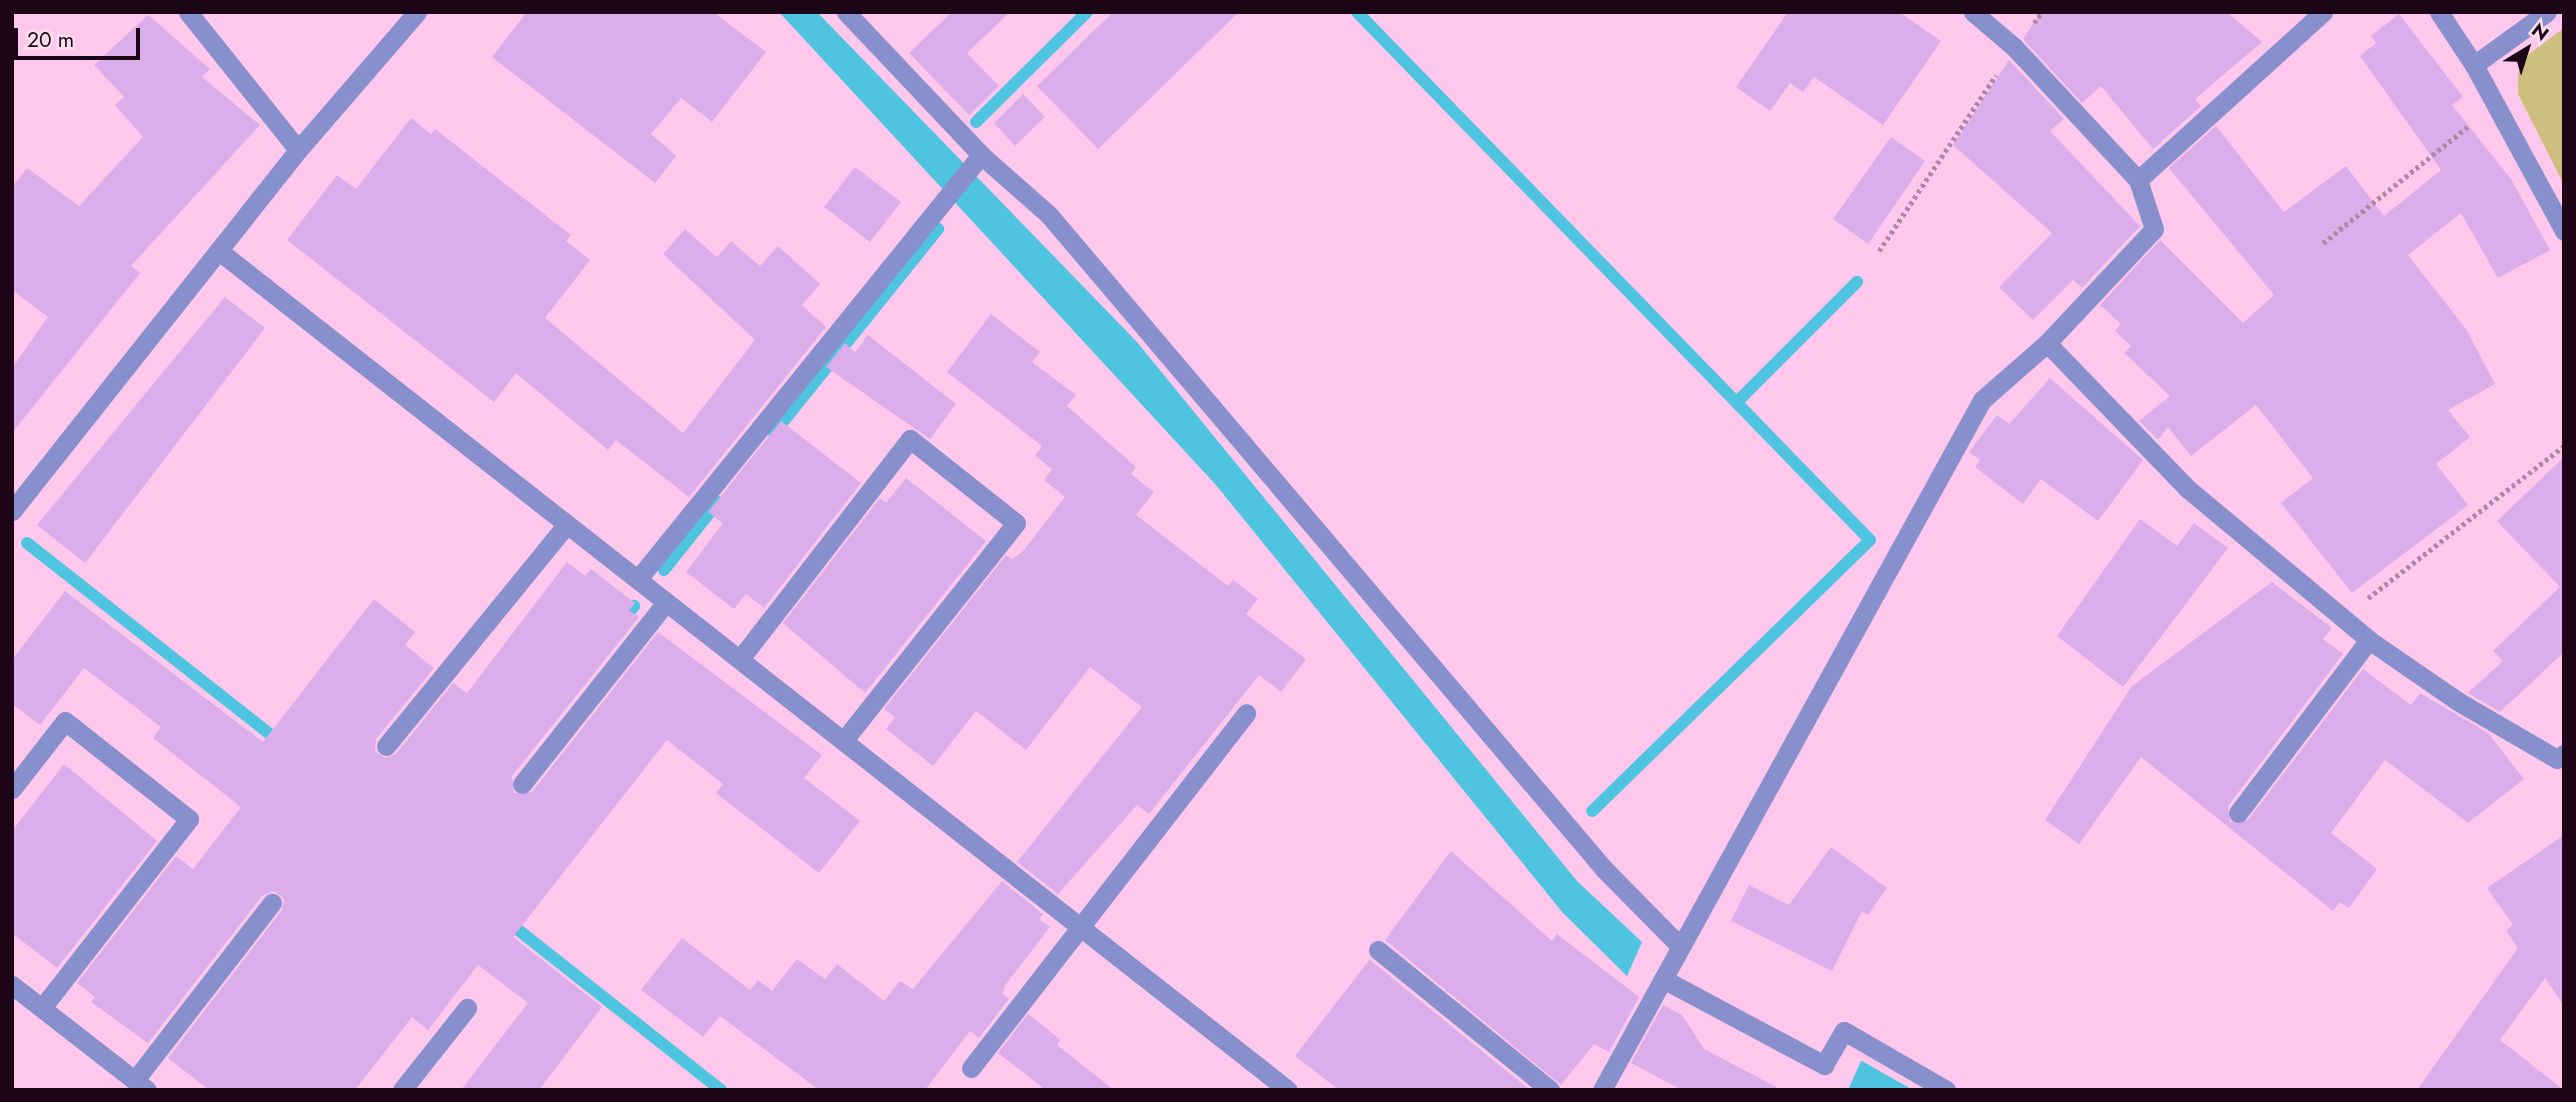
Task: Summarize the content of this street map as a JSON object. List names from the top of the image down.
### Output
{
  "scale_bar": "20 m",
  "north": "top right"
}
